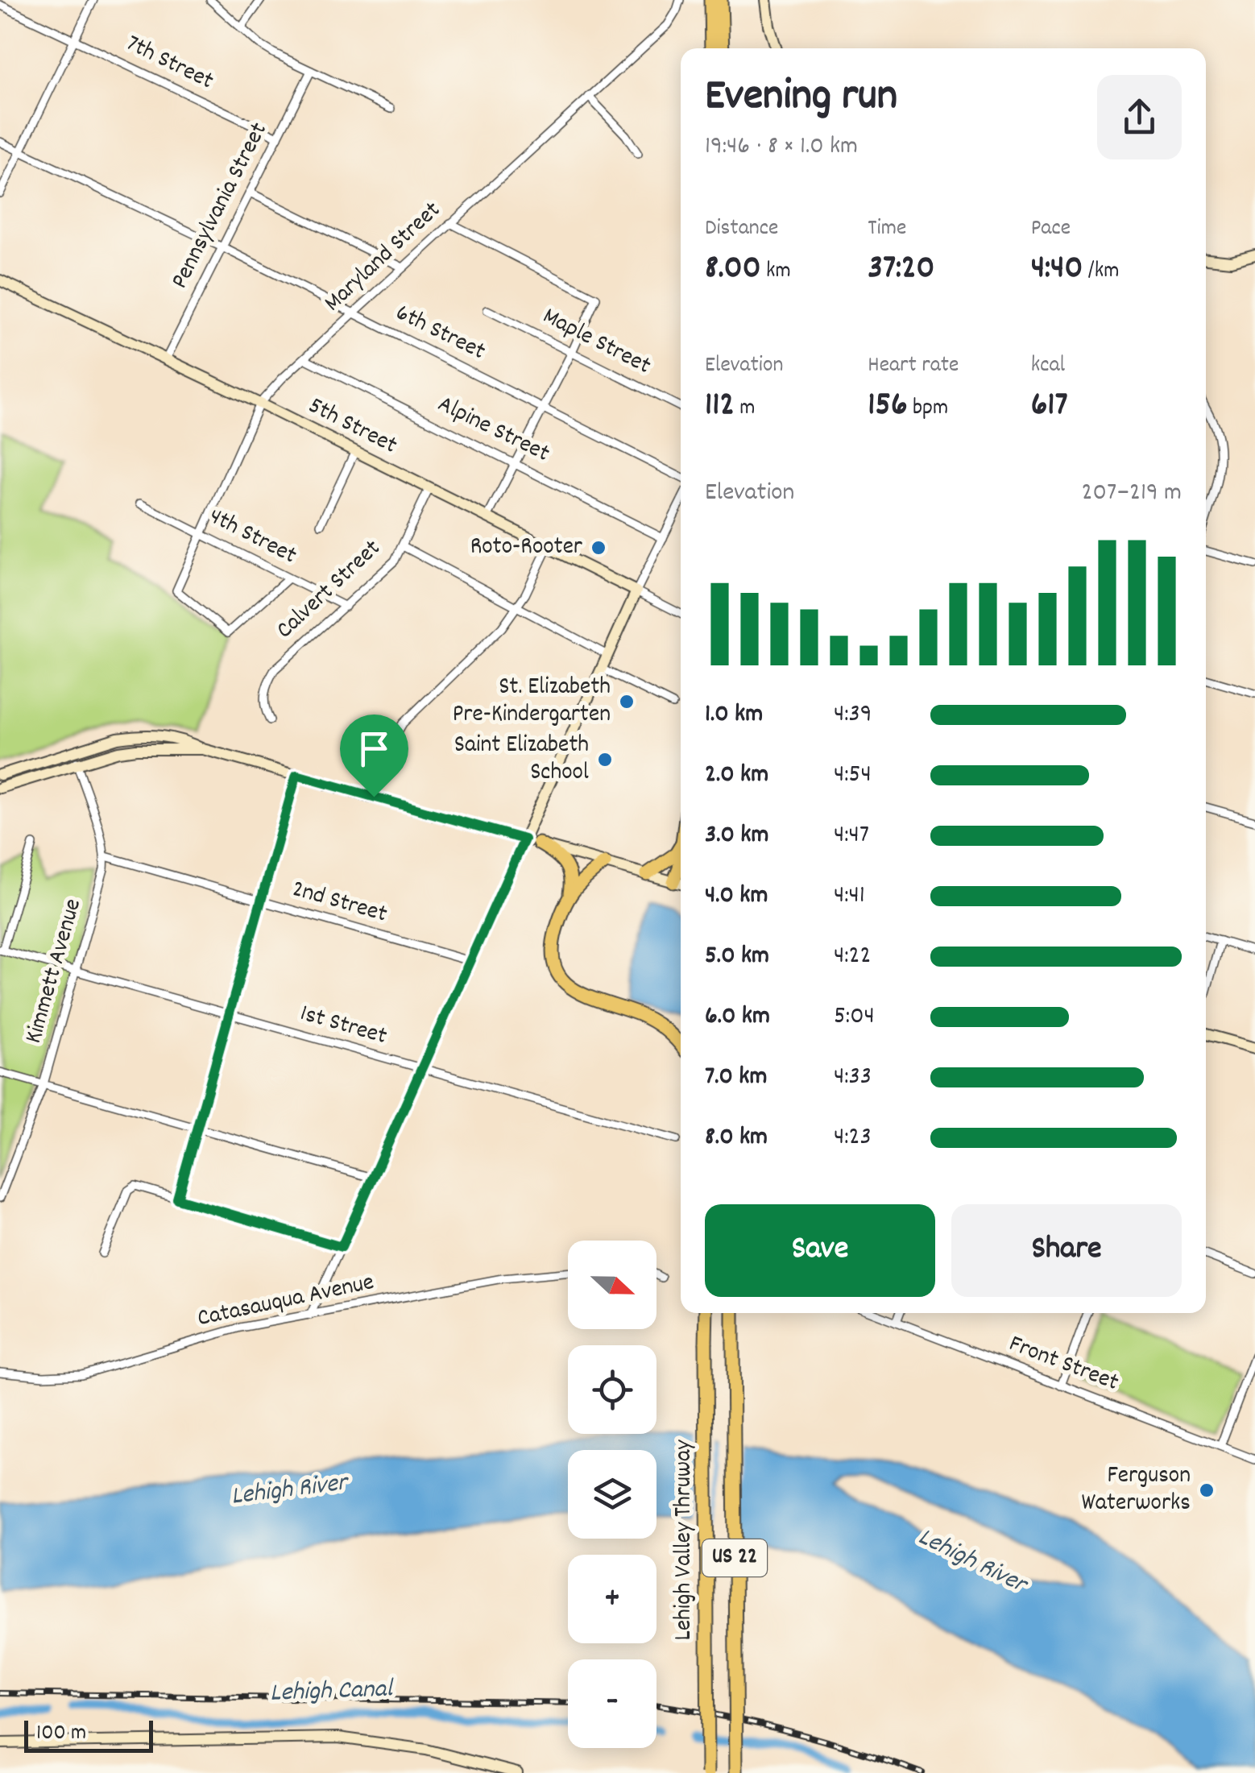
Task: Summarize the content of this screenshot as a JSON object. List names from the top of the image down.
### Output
{
  "streets": {
    "highway": ["Lehigh Valley Thruway", "US 22"],
    "street": [
      "7th Street",
      "Pennsylvania Street",
      "Maryland Street",
      "6th Street",
      "Maple Street",
      "5th Street",
      "Alpine Street",
      "4th Street",
      "Calvert Street",
      "2nd Street",
      "Kimmett Avenue",
      "1st Street",
      "Catasauqua Avenue",
      "Front Street"
    ]
  },
  "crossings": [
    ["7th Street", "Pennsylvania Street"],
    ["Pennsylvania Street", "6th Street"],
    ["Pennsylvania Street", "5th Street"],
    ["Maryland Street", "6th Street"],
    ["Maryland Street", "5th Street"],
    ["Maryland Street", "Alpine Street"],
    ["Maryland Street", "4th Street"],
    ["5th Street", "Calvert Street"],
    ["4th Street", "Calvert Street"],
    ["2nd Street", "Kimmett Avenue"],
    ["Kimmett Avenue", "1st Street"]
  ],
  "water": ["Lehigh River", "Lehigh Canal"],
  "places": [
    "Roto-Rooter",
    "St. Elizabeth Pre-Kindergarten",
    "Saint Elizabeth School",
    "Ferguson Waterworks"
  ],
  "scale_bar": "100 m",
  "north": "right",
  "page": {
    "heading": ["Evening run", "19:46 · 8 × 1.0 km"],
    "stats": [
      ["Distance", "8.00 km"],
      ["Time", "37:20"],
      ["Pace", "4:40 /km"],
      ["Elevation", "112 m"],
      ["Heart rate", "156 bpm"],
      ["kcal", "617"]
    ],
    "chart": ["Elevation", "207–219 m"],
    "list": [
      {
        "name": "1.0 km",
        "note": "4:39"
      },
      {
        "name": "2.0 km",
        "note": "4:54"
      },
      {
        "name": "3.0 km",
        "note": "4:47"
      },
      {
        "name": "4.0 km",
        "note": "4:41"
      },
      {
        "name": "5.0 km",
        "note": "4:22"
      },
      {
        "name": "6.0 km",
        "note": "5:04"
      },
      {
        "name": "7.0 km",
        "note": "4:33"
      },
      {
        "name": "8.0 km",
        "note": "4:23"
      }
    ],
    "buttons": ["Save", "Share"],
    "map_buttons": ["+", "−"],
    "scale": "100 m"
  }
}
